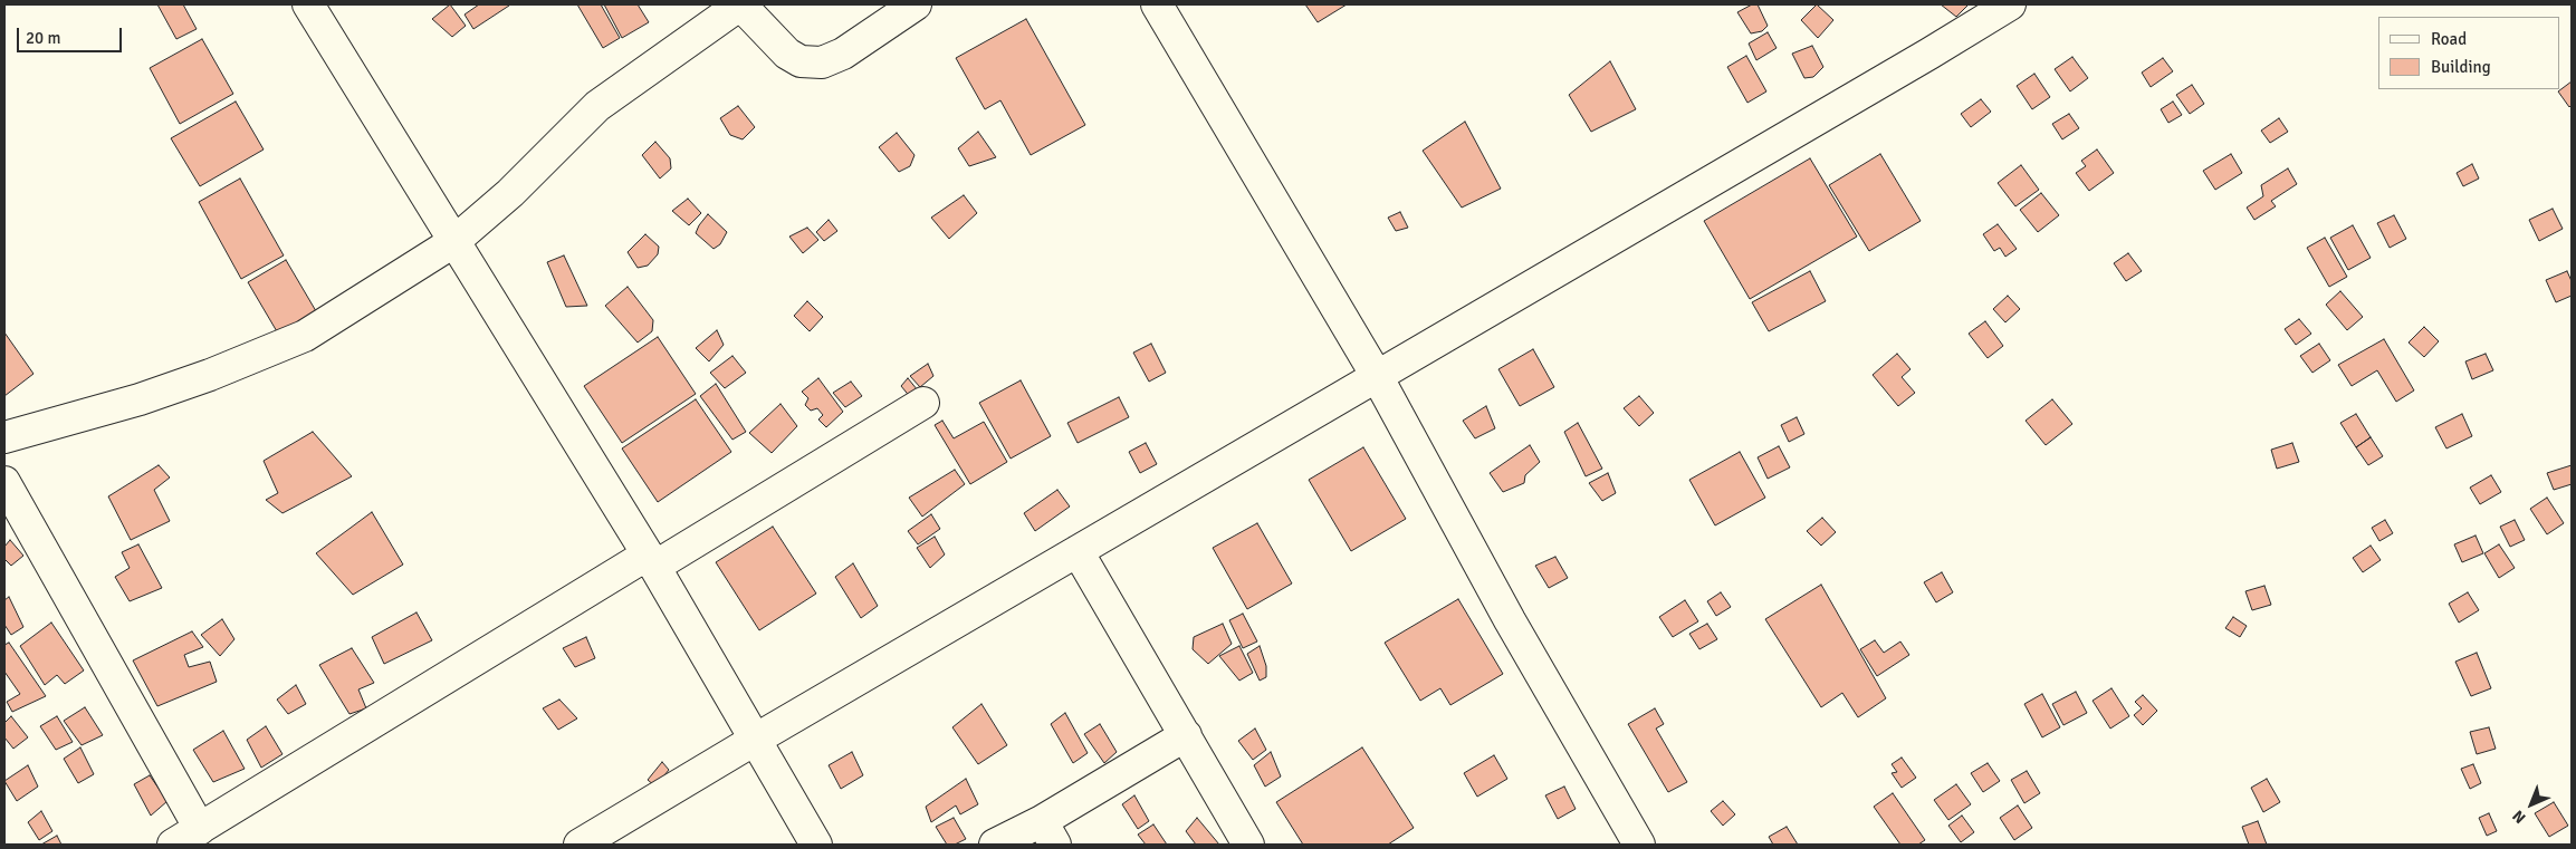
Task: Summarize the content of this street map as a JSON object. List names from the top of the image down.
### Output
{
  "legend": ["Road", "Building"],
  "scale_bar": "20 m",
  "north": "bottom left"
}
